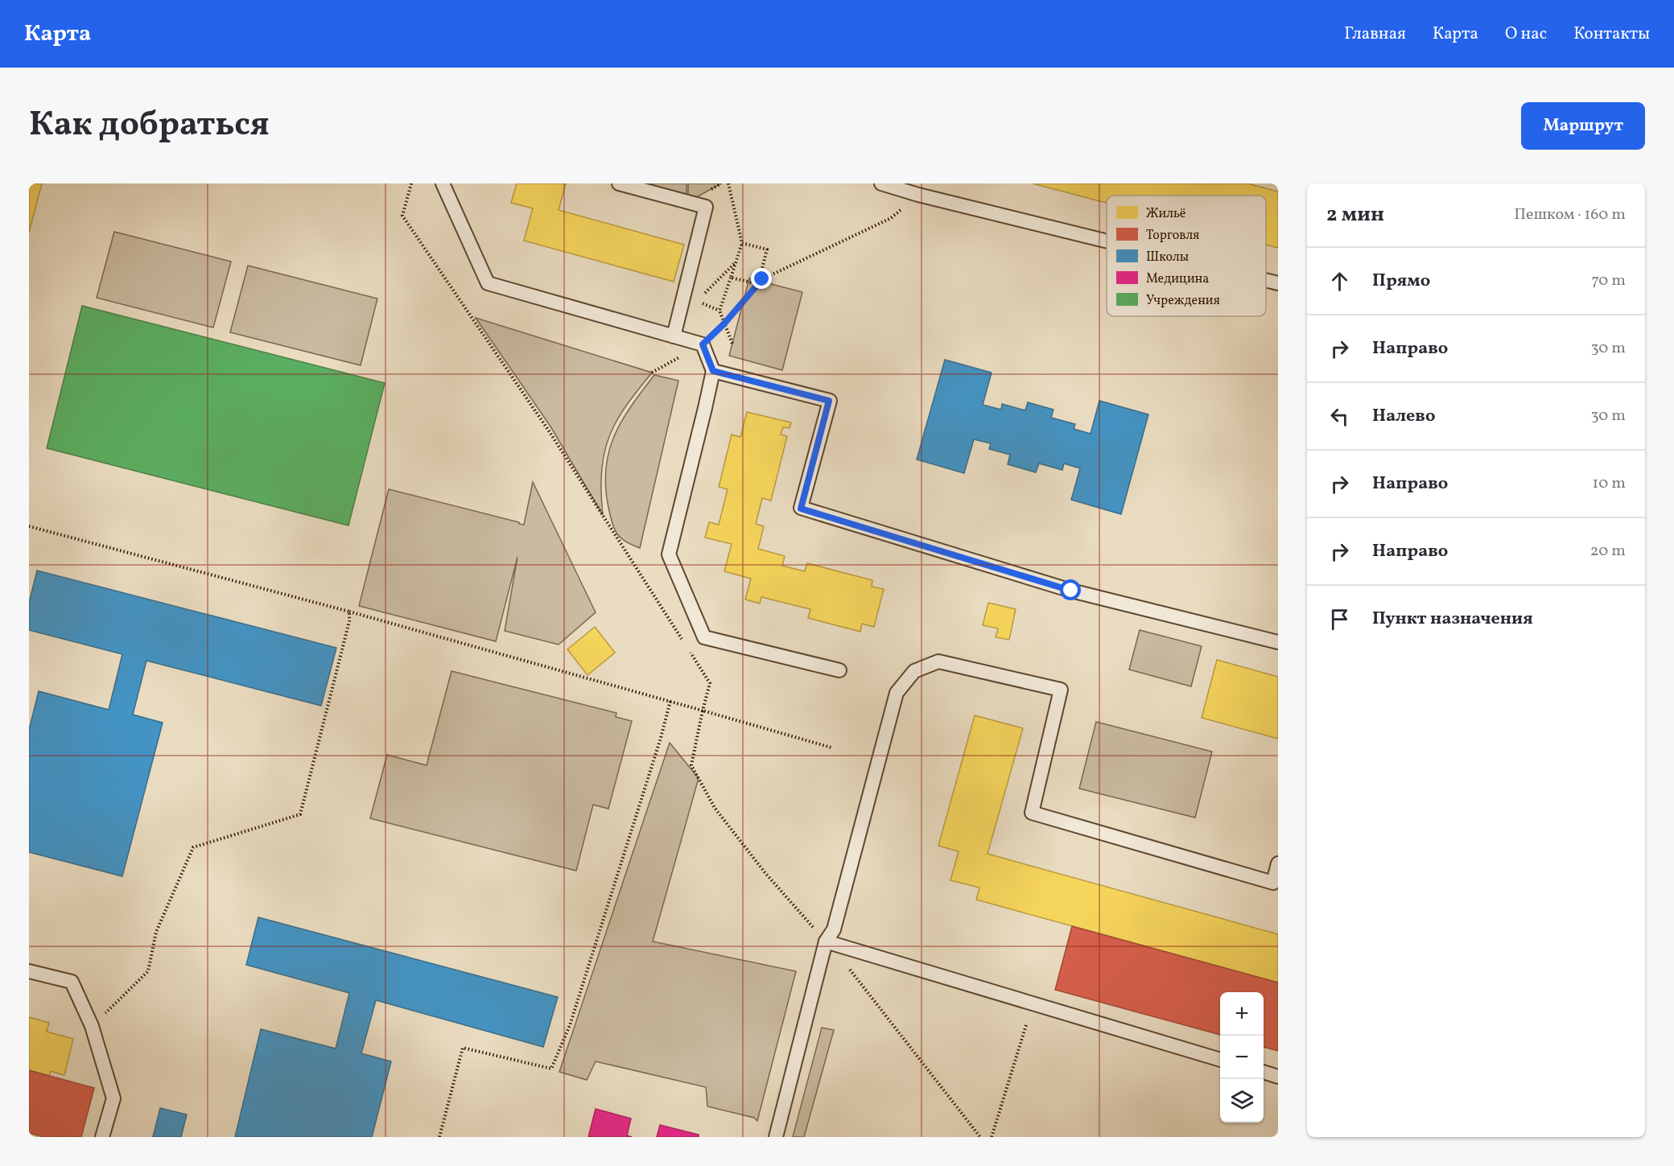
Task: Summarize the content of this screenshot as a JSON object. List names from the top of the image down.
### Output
{
  "legend": [
    "Жильё",
    "Торговля",
    "Школы",
    "Медицина",
    "Учреждения"
  ],
  "page": {
    "header": "Карта",
    "nav": [
      "Главная",
      "Карта",
      "О нас",
      "Контакты"
    ],
    "title": "Как добраться",
    "buttons": "Маршрут",
    "heading": ["2 мин", "Пешком · 160 m"],
    "list": [
      ["Прямо", "70 m"],
      ["Направо", "30 m"],
      ["Налево", "30 m"],
      ["Направо", "10 m"],
      ["Направо", "20 m"],
      "Пункт назначения"
    ],
    "map_buttons": ["+", "−"]
  }
}
